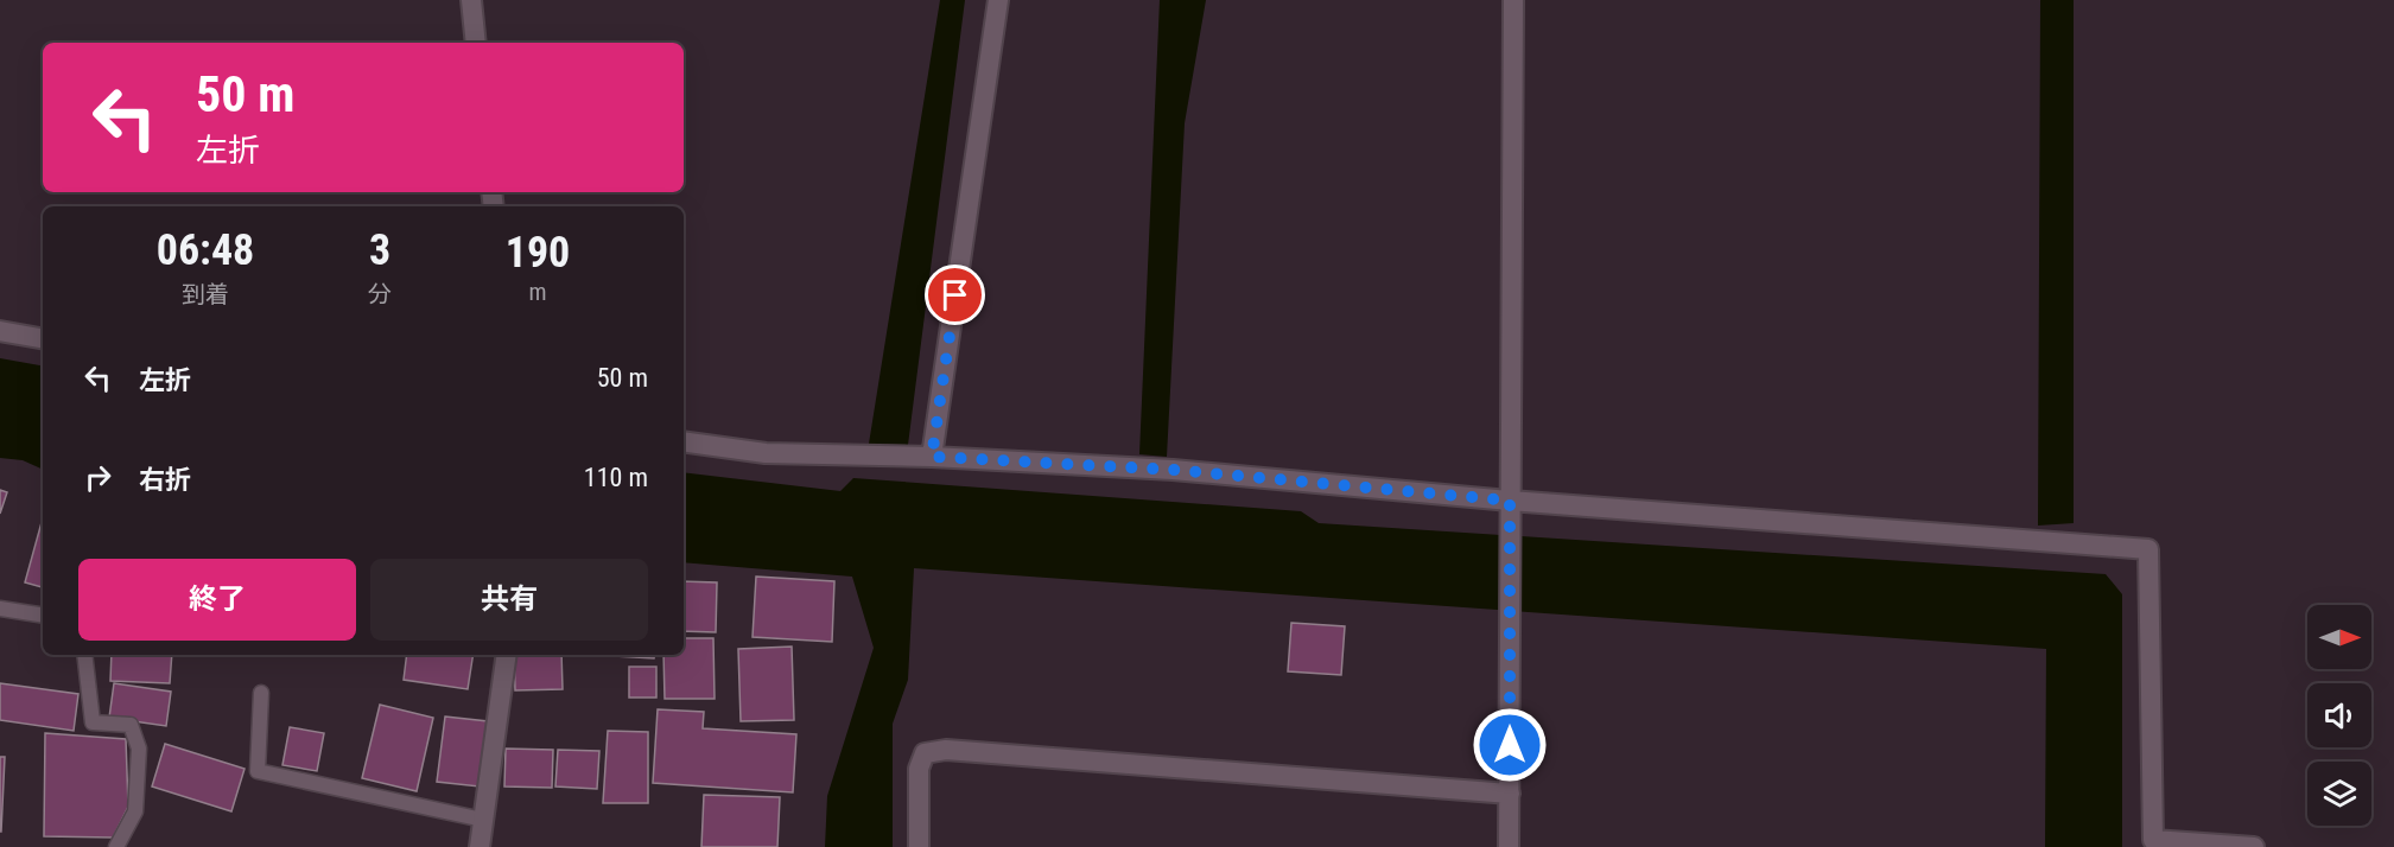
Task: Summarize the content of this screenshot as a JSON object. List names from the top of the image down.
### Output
{
  "north": "right",
  "page": {
    "turn": ["50 m", "左折"],
    "eta": [
      "06:48",
      "到着",
      "3",
      "分",
      "190",
      "m"
    ],
    "list": [
      {
        "name": "左折",
        "value": "50 m"
      },
      {
        "name": "右折",
        "value": "110 m"
      }
    ],
    "buttons": ["終了", "共有"]
  }
}
